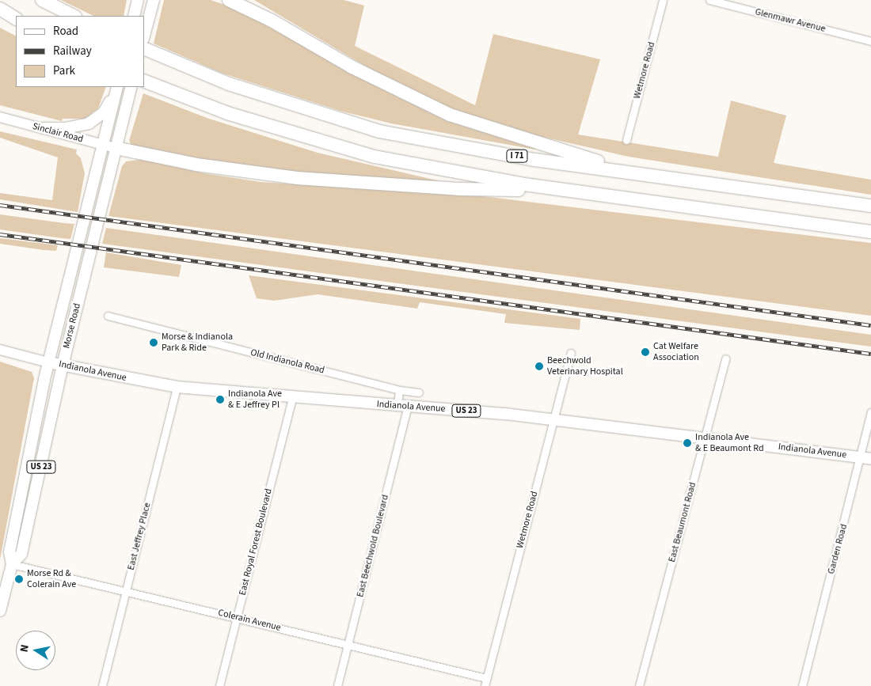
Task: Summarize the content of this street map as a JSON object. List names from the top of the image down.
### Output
{
  "streets": {
    "highway": ["I 71"],
    "main road": [
      "Sinclair Road",
      "Morse Road",
      "Indianola Avenue",
      "US 23"
    ],
    "street": [
      "Glenmawr Avenue",
      "Wetmore Road",
      "Old Indianola Road",
      "East Beaumont Road",
      "East Jeffrey Place",
      "East Royal Forest Boulevard",
      "East Beechwold Boulevard",
      "Garden Road",
      "Colerain Avenue"
    ]
  },
  "crossings": [
    ["Wetmore Road", "Indianola Avenue"],
    ["Wetmore Road", "Colerain Avenue"],
    ["Sinclair Road", "Morse Road"],
    ["Morse Road", "Indianola Avenue"],
    ["Morse Road", "Colerain Avenue"],
    ["Indianola Avenue", "East Beaumont Road"],
    ["Indianola Avenue", "East Jeffrey Place"],
    ["Indianola Avenue", "East Royal Forest Boulevard"],
    ["Indianola Avenue", "East Beechwold Boulevard"],
    ["Indianola Avenue", "Garden Road"],
    ["East Jeffrey Place", "Colerain Avenue"],
    ["East Royal Forest Boulevard", "Colerain Avenue"],
    ["East Beechwold Boulevard", "Colerain Avenue"]
  ],
  "places": [
    "Morse & Indianola Park & Ride",
    "Cat Welfare Association",
    "Beechwold Veterinary Hospital",
    "Indianola Ave & E Jeffrey Pl",
    "Indianola Ave & E Beaumont Rd",
    "Morse Rd & Colerain Ave"
  ],
  "legend": ["Road", "Railway", "Park"],
  "north": "left"
}
